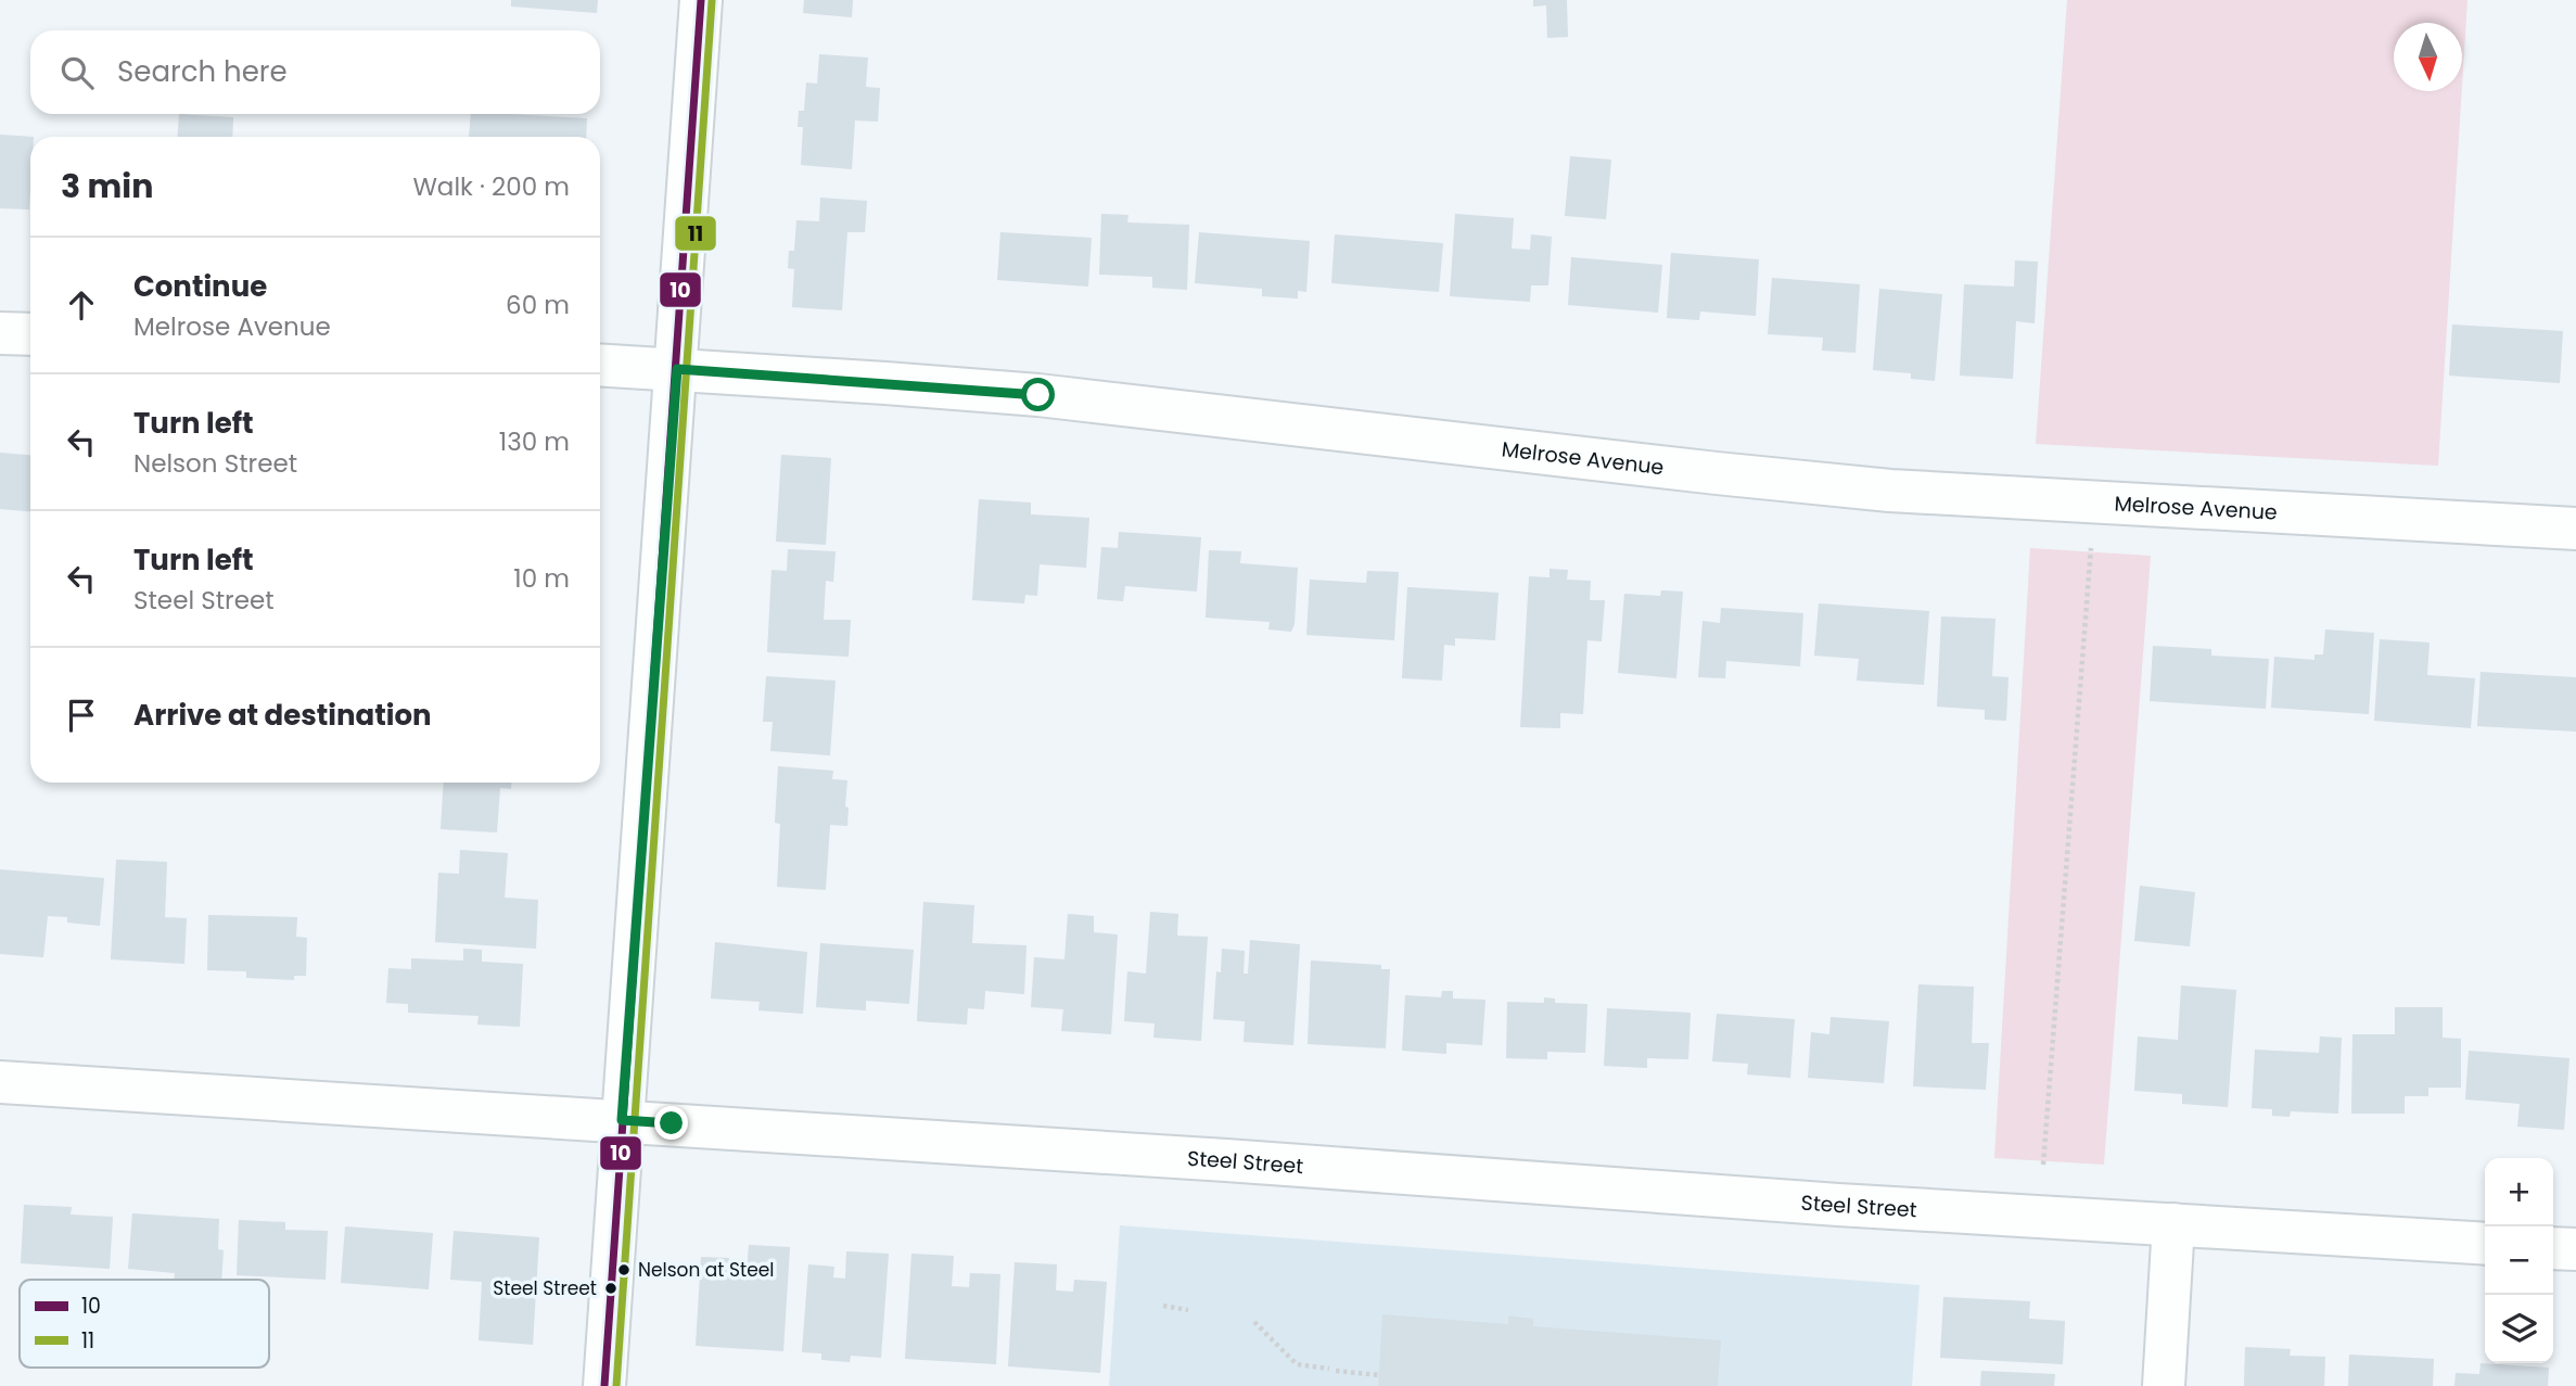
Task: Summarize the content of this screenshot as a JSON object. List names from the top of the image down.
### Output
{
  "streets": {
    "street": ["Melrose Avenue", "Steel Street"]
  },
  "places": ["Nelson at Steel", "Steel Street"],
  "lines": ["transit line 10", "transit line 11"],
  "legend": ["10", "11"],
  "north": "bottom",
  "page": {
    "search": "Search here",
    "heading": ["3 min", "Walk · 200 m"],
    "list": [
      ["Continue", "Melrose Avenue", "60 m"],
      ["Turn left", "Nelson Street", "130 m"],
      ["Turn left", "Steel Street", "10 m"],
      "Arrive at destination"
    ],
    "map_buttons": ["+", "−"]
  }
}
